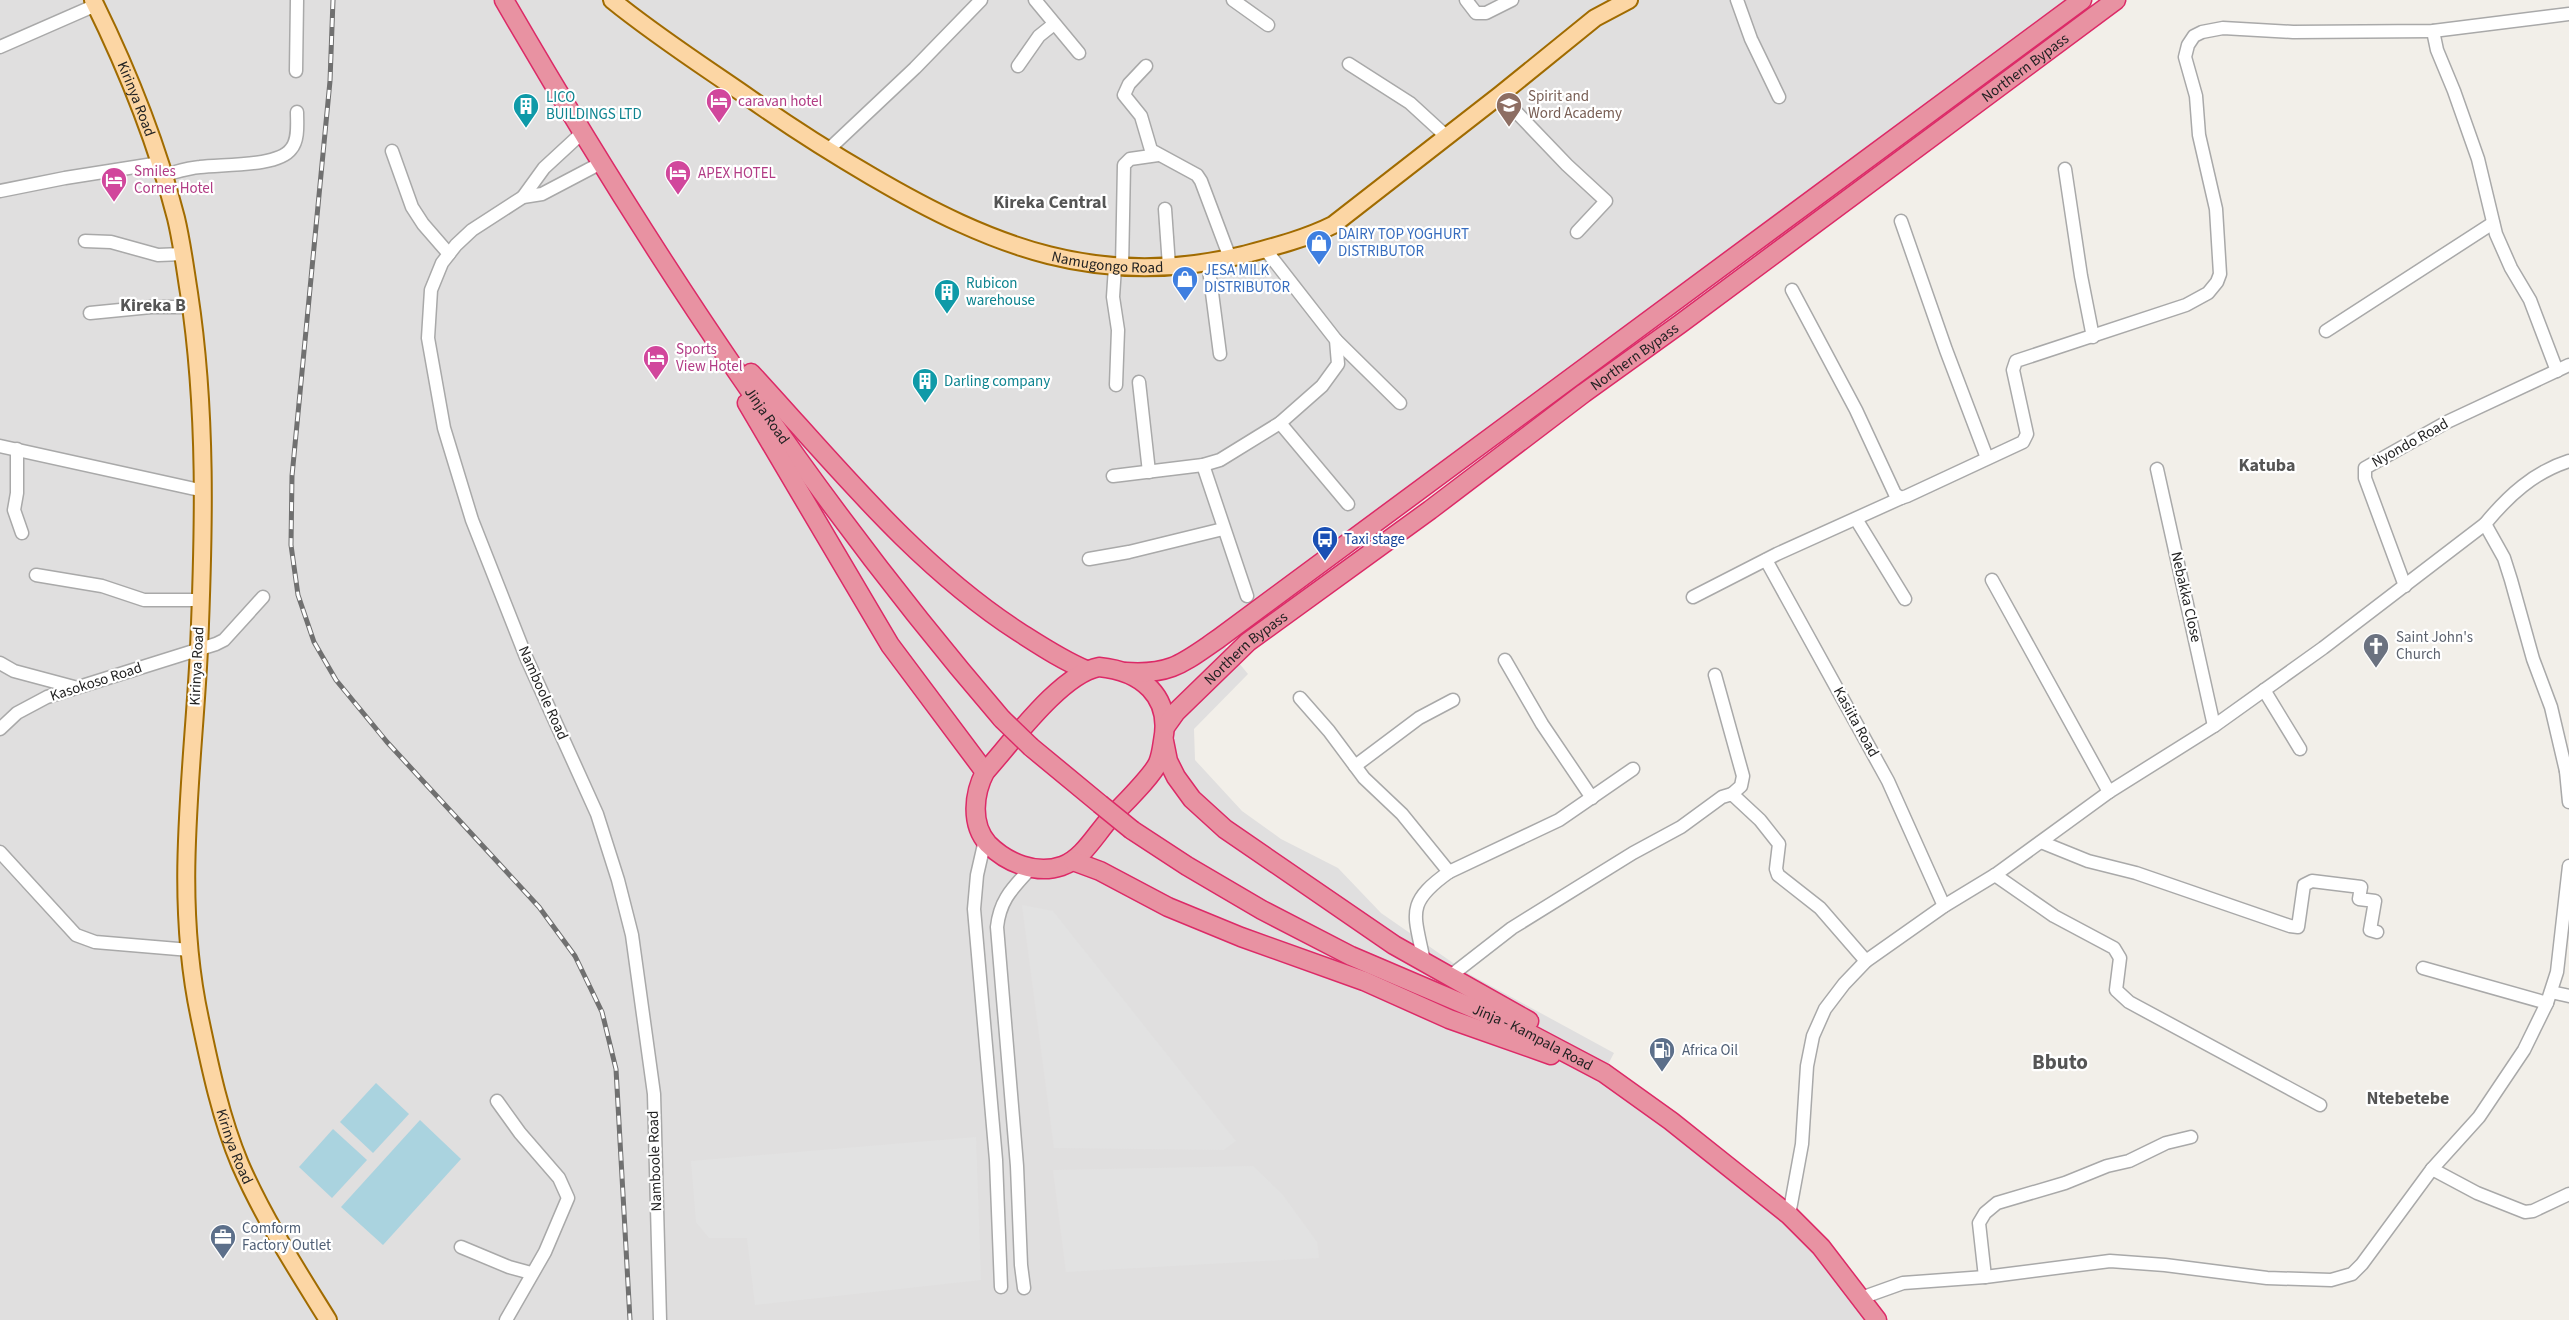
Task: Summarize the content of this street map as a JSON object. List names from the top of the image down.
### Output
{
  "streets": {
    "highway": ["Northern Bypass", "Jinja Road", "Jinja - Kampala Road"],
    "main road": ["Kirinya Road", "Namugongo Road"],
    "street": [
      "Nyondo Road",
      "Nebakka Close",
      "Kasokoso Road",
      "Namboole Road",
      "Kasiita Road"
    ]
  },
  "crossings": [
    ["Kirinya Road", "Kasokoso Road"],
    ["Jinja Road", "Namboole Road"],
    ["Jinja Road", "Jinja - Kampala Road"]
  ],
  "districts": [
    "Kireka Central",
    "Kireka B",
    "Katuba",
    "Bbuto",
    "Ntebetebe"
  ],
  "places": {
    "hotel": [
      "caravan hotel",
      "APEX HOTEL",
      "Smiles Corner Hotel",
      "Sports View Hotel"
    ],
    "school or university": ["Spirit and Word Academy"],
    "building": ["LICO BUILDINGS LTD", "Rubicon warehouse", "Darling company"],
    "shop": ["DAIRY TOP YOGHURT DISTRIBUTOR", "JESA MILK DISTRIBUTOR"],
    "bus stop": ["Taxi stage"],
    "church": ["Saint John's Church"],
    "fuel station": ["Africa Oil"],
    "office": ["Comform Factory Outlet"]
  }
}
